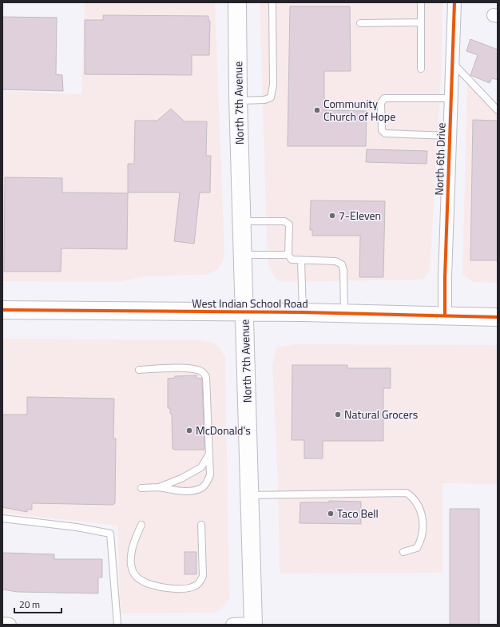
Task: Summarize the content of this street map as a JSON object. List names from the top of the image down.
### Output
{
  "streets": {
    "main road": ["North 7th Avenue", "West Indian School Road"],
    "street": ["North 6th Drive"]
  },
  "crossings": [
    ["North 7th Avenue", "West Indian School Road"],
    ["North 6th Drive", "West Indian School Road"]
  ],
  "places": [
    "Community Church of Hope",
    "7-Eleven",
    "Natural Grocers",
    "McDonald's",
    "Taco Bell"
  ],
  "scale_bar": "20 m"
}
